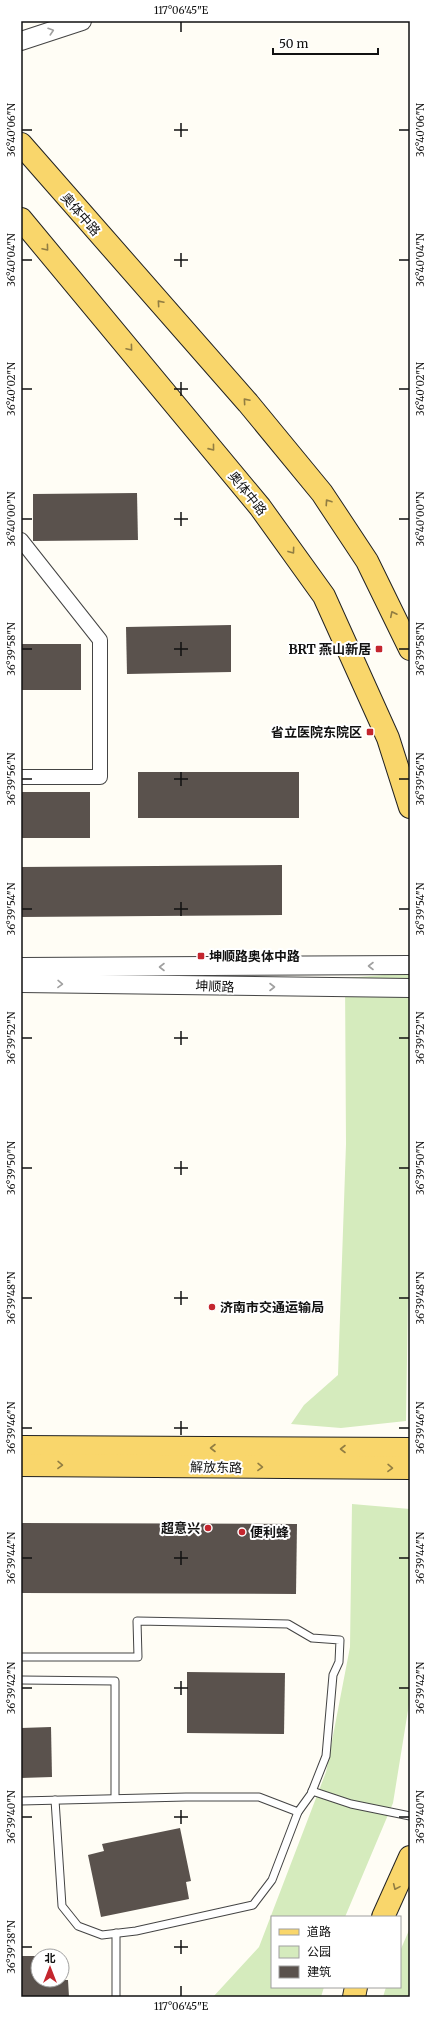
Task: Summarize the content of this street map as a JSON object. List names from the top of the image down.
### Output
{
  "streets": {
    "main road": ["奥体中路", "解放东路"],
    "street": ["坤顺路"]
  },
  "places": {
    "transit": ["BRT 燕山新居", "省立医院东院区", "坤顺路奥体中路"],
    "other": ["济南市交通运输局", "超意兴", "便利蜂"]
  },
  "legend": ["道路", "公园", "建筑"],
  "scale_bar": "50 m",
  "north": "top",
  "coordinates": [
    "117°06'45\"E",
    "36°40'06\"N",
    "36°40'04\"N",
    "36°40'02\"N",
    "36°40'00\"N",
    "36°39'58\"N",
    "36°39'56\"N",
    "36°39'54\"N",
    "36°39'52\"N",
    "36°39'50\"N",
    "36°39'48\"N",
    "36°39'46\"N",
    "36°39'44\"N",
    "36°39'42\"N",
    "36°39'40\"N",
    "36°39'38\"N"
  ]
}
